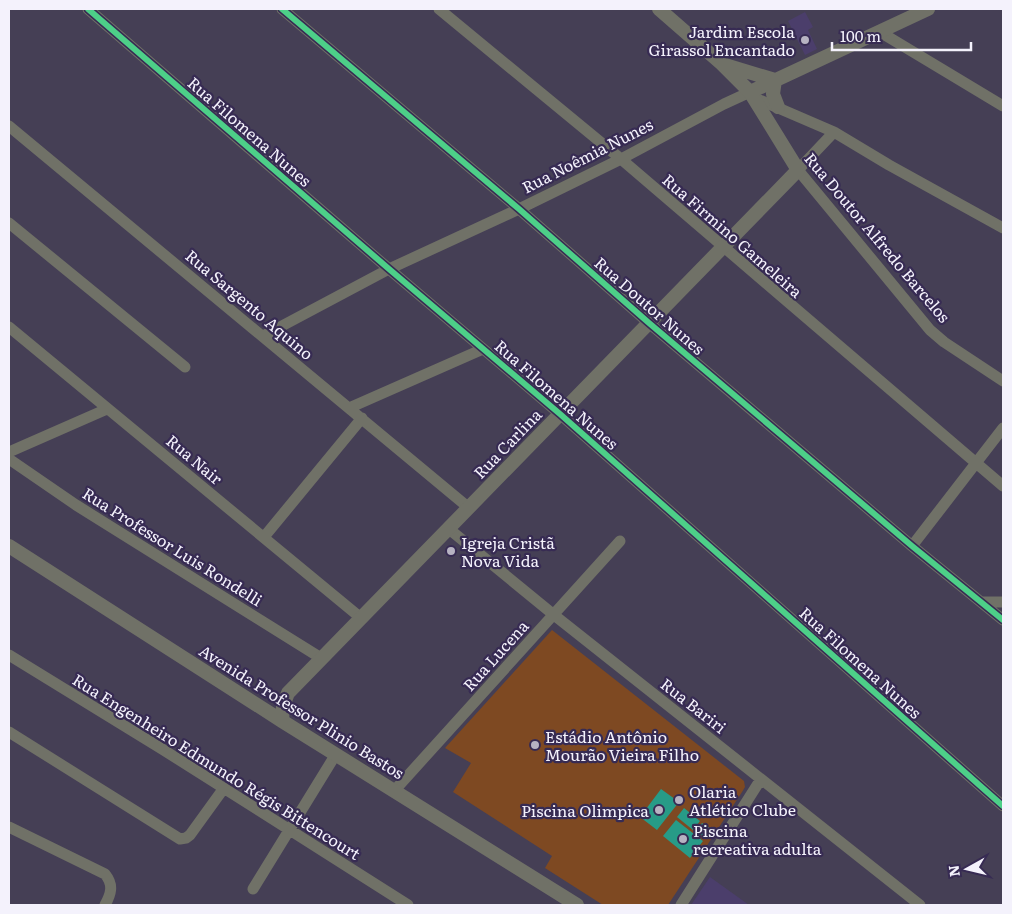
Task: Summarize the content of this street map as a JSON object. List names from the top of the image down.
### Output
{
  "streets": {
    "street": [
      "Rua Filomena Nunes",
      "Rua Noêmia Nunes",
      "Rua Firmino Gameleira",
      "Rua Doutor Alfredo Barcelos",
      "Rua Sargento Aquino",
      "Rua Doutor Nunes",
      "Rua Carlina",
      "Rua Nair",
      "Rua Professor Luis Rondelli",
      "Rua Lucena",
      "Rua Bariri",
      "Avenida Professor Plinio Bastos",
      "Rua Engenheiro Edmundo Régis Bittencourt"
    ]
  },
  "crossings": [
    ["Rua Filomena Nunes", "Rua Noêmia Nunes"],
    ["Rua Filomena Nunes", "Rua Carlina"],
    ["Rua Noêmia Nunes", "Rua Firmino Gameleira"],
    ["Rua Noêmia Nunes", "Rua Doutor Alfredo Barcelos"],
    ["Rua Noêmia Nunes", "Rua Sargento Aquino"],
    ["Rua Noêmia Nunes", "Rua Doutor Nunes"],
    ["Rua Firmino Gameleira", "Rua Carlina"],
    ["Rua Doutor Alfredo Barcelos", "Rua Carlina"],
    ["Rua Sargento Aquino", "Rua Carlina"],
    ["Rua Doutor Nunes", "Rua Carlina"],
    ["Rua Carlina", "Rua Nair"],
    ["Rua Carlina", "Rua Professor Luis Rondelli"],
    ["Rua Carlina", "Rua Bariri"],
    ["Rua Carlina", "Avenida Professor Plinio Bastos"],
    ["Rua Lucena", "Rua Bariri"],
    ["Rua Lucena", "Avenida Professor Plinio Bastos"]
  ],
  "places": [
    "Jardim Escola Girassol Encantado",
    "Igreja Cristã Nova Vida",
    "Estádio Antônio Mourão Vieira Filho",
    "Olaria Atlético Clube",
    "Piscina Olimpica",
    "Piscina recreativa adulta"
  ],
  "scale_bar": "100 m",
  "north": "left"
}
